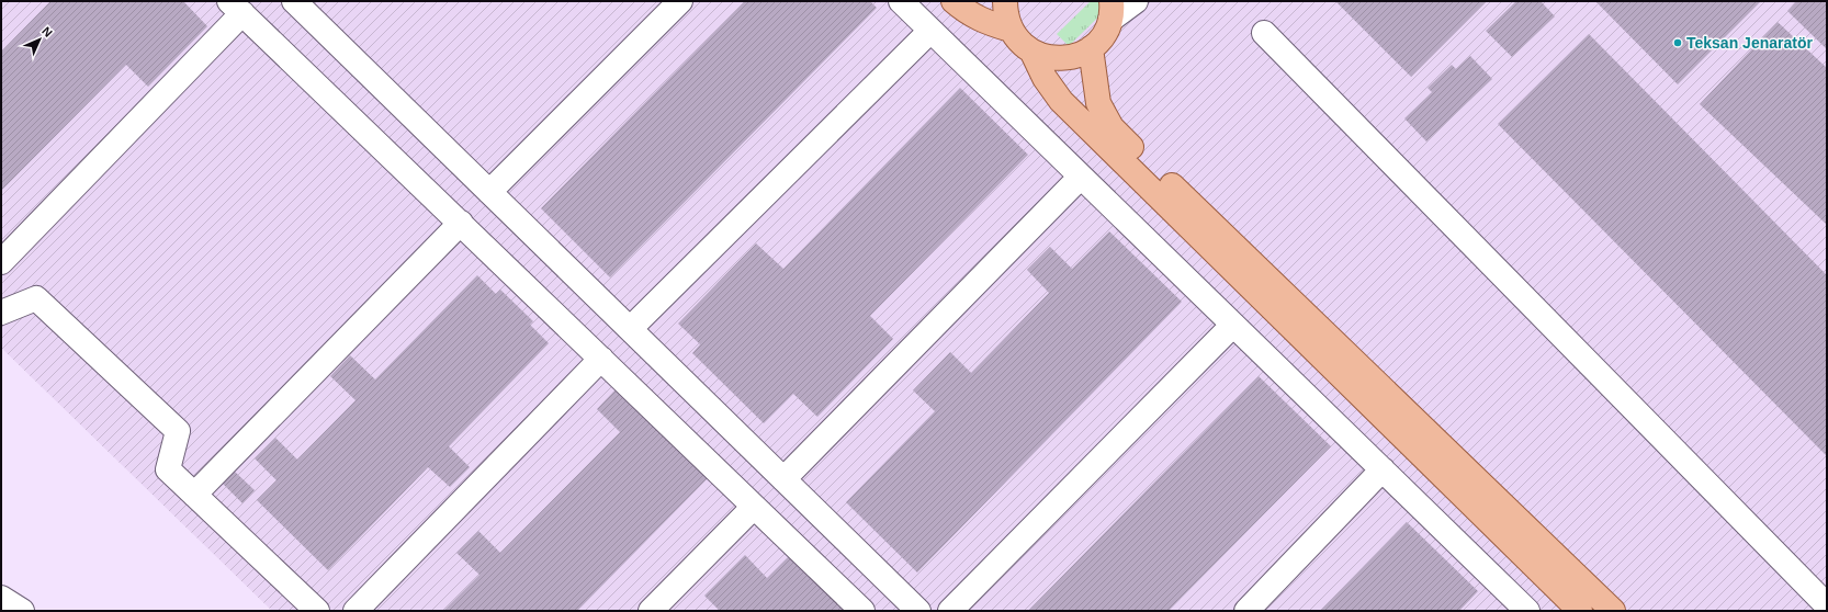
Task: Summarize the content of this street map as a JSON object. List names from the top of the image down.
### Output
{
  "places": ["Teksan Jenaratör"],
  "north": "top right"
}
